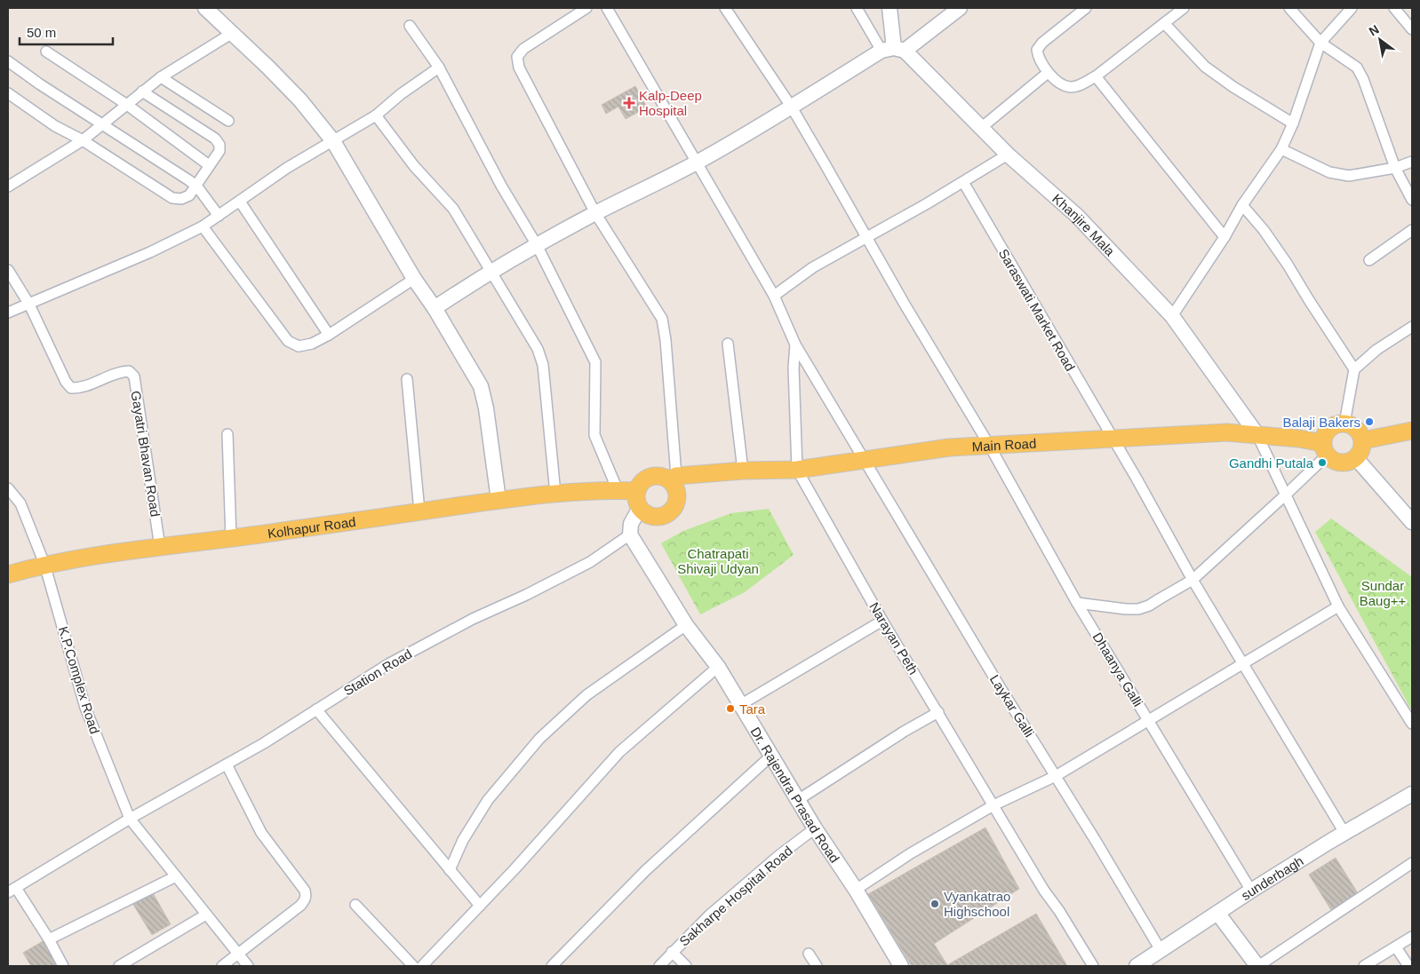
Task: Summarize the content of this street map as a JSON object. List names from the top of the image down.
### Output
{
  "streets": {
    "main road": [
      "Khanjire Mala",
      "Main Road",
      "Kolhapur Road",
      "Dr. Rajendra Prasad Road",
      "sunderbagh"
    ],
    "street": [
      "Saraswati Market Road",
      "Gayatri Bhavan Road",
      "Narayan Peth",
      "Dhaanya Galli",
      "Station Road",
      "K.P.Complex Road",
      "Laykar Galli",
      "Sakharpe Hospital Road"
    ]
  },
  "crossings": [
    ["Khanjire Mala", "Main Road"],
    ["Saraswati Market Road", "Main Road"],
    ["Saraswati Market Road", "sunderbagh"],
    ["Main Road", "Kolhapur Road"],
    ["Main Road", "Narayan Peth"],
    ["Main Road", "Dhaanya Galli"],
    ["Main Road", "Laykar Galli"],
    ["Gayatri Bhavan Road", "Kolhapur Road"],
    ["Kolhapur Road", "K.P.Complex Road"],
    ["Dhaanya Galli", "sunderbagh"],
    ["Station Road", "K.P.Complex Road"],
    ["Station Road", "Dr. Rajendra Prasad Road"],
    ["Laykar Galli", "sunderbagh"],
    ["Dr. Rajendra Prasad Road", "Sakharpe Hospital Road"]
  ],
  "parks": ["Chatrapati Shivaji Udyan", "Sundar Baug++"],
  "places": {
    "health": ["Kalp-Deep Hospital"],
    "other": [
      "Balaji Bakers",
      "Gandhi Putala",
      "Tara",
      "Vyankatrao Highschool"
    ]
  },
  "scale_bar": "50 m",
  "north": "top left"
}
